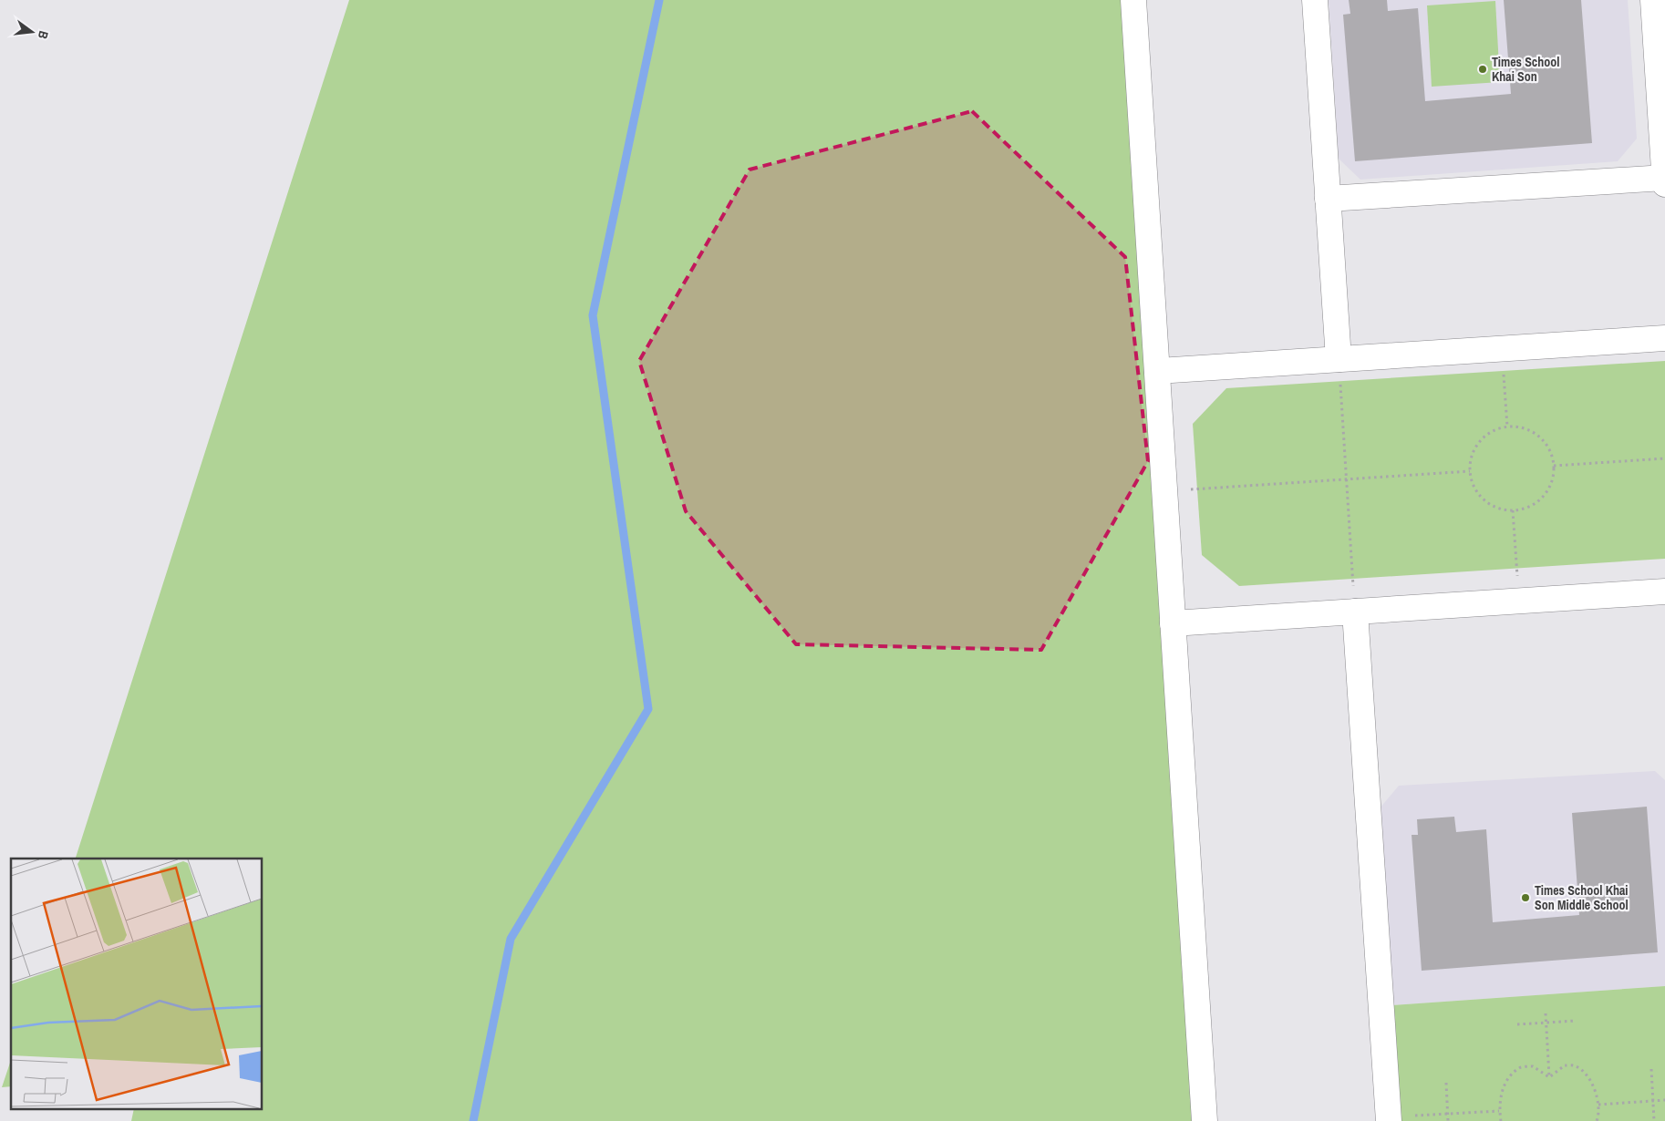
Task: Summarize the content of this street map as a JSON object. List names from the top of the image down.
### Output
{
  "places": ["Times School Khai Son", "Times School Khai Son Middle School"],
  "north": "right"
}
